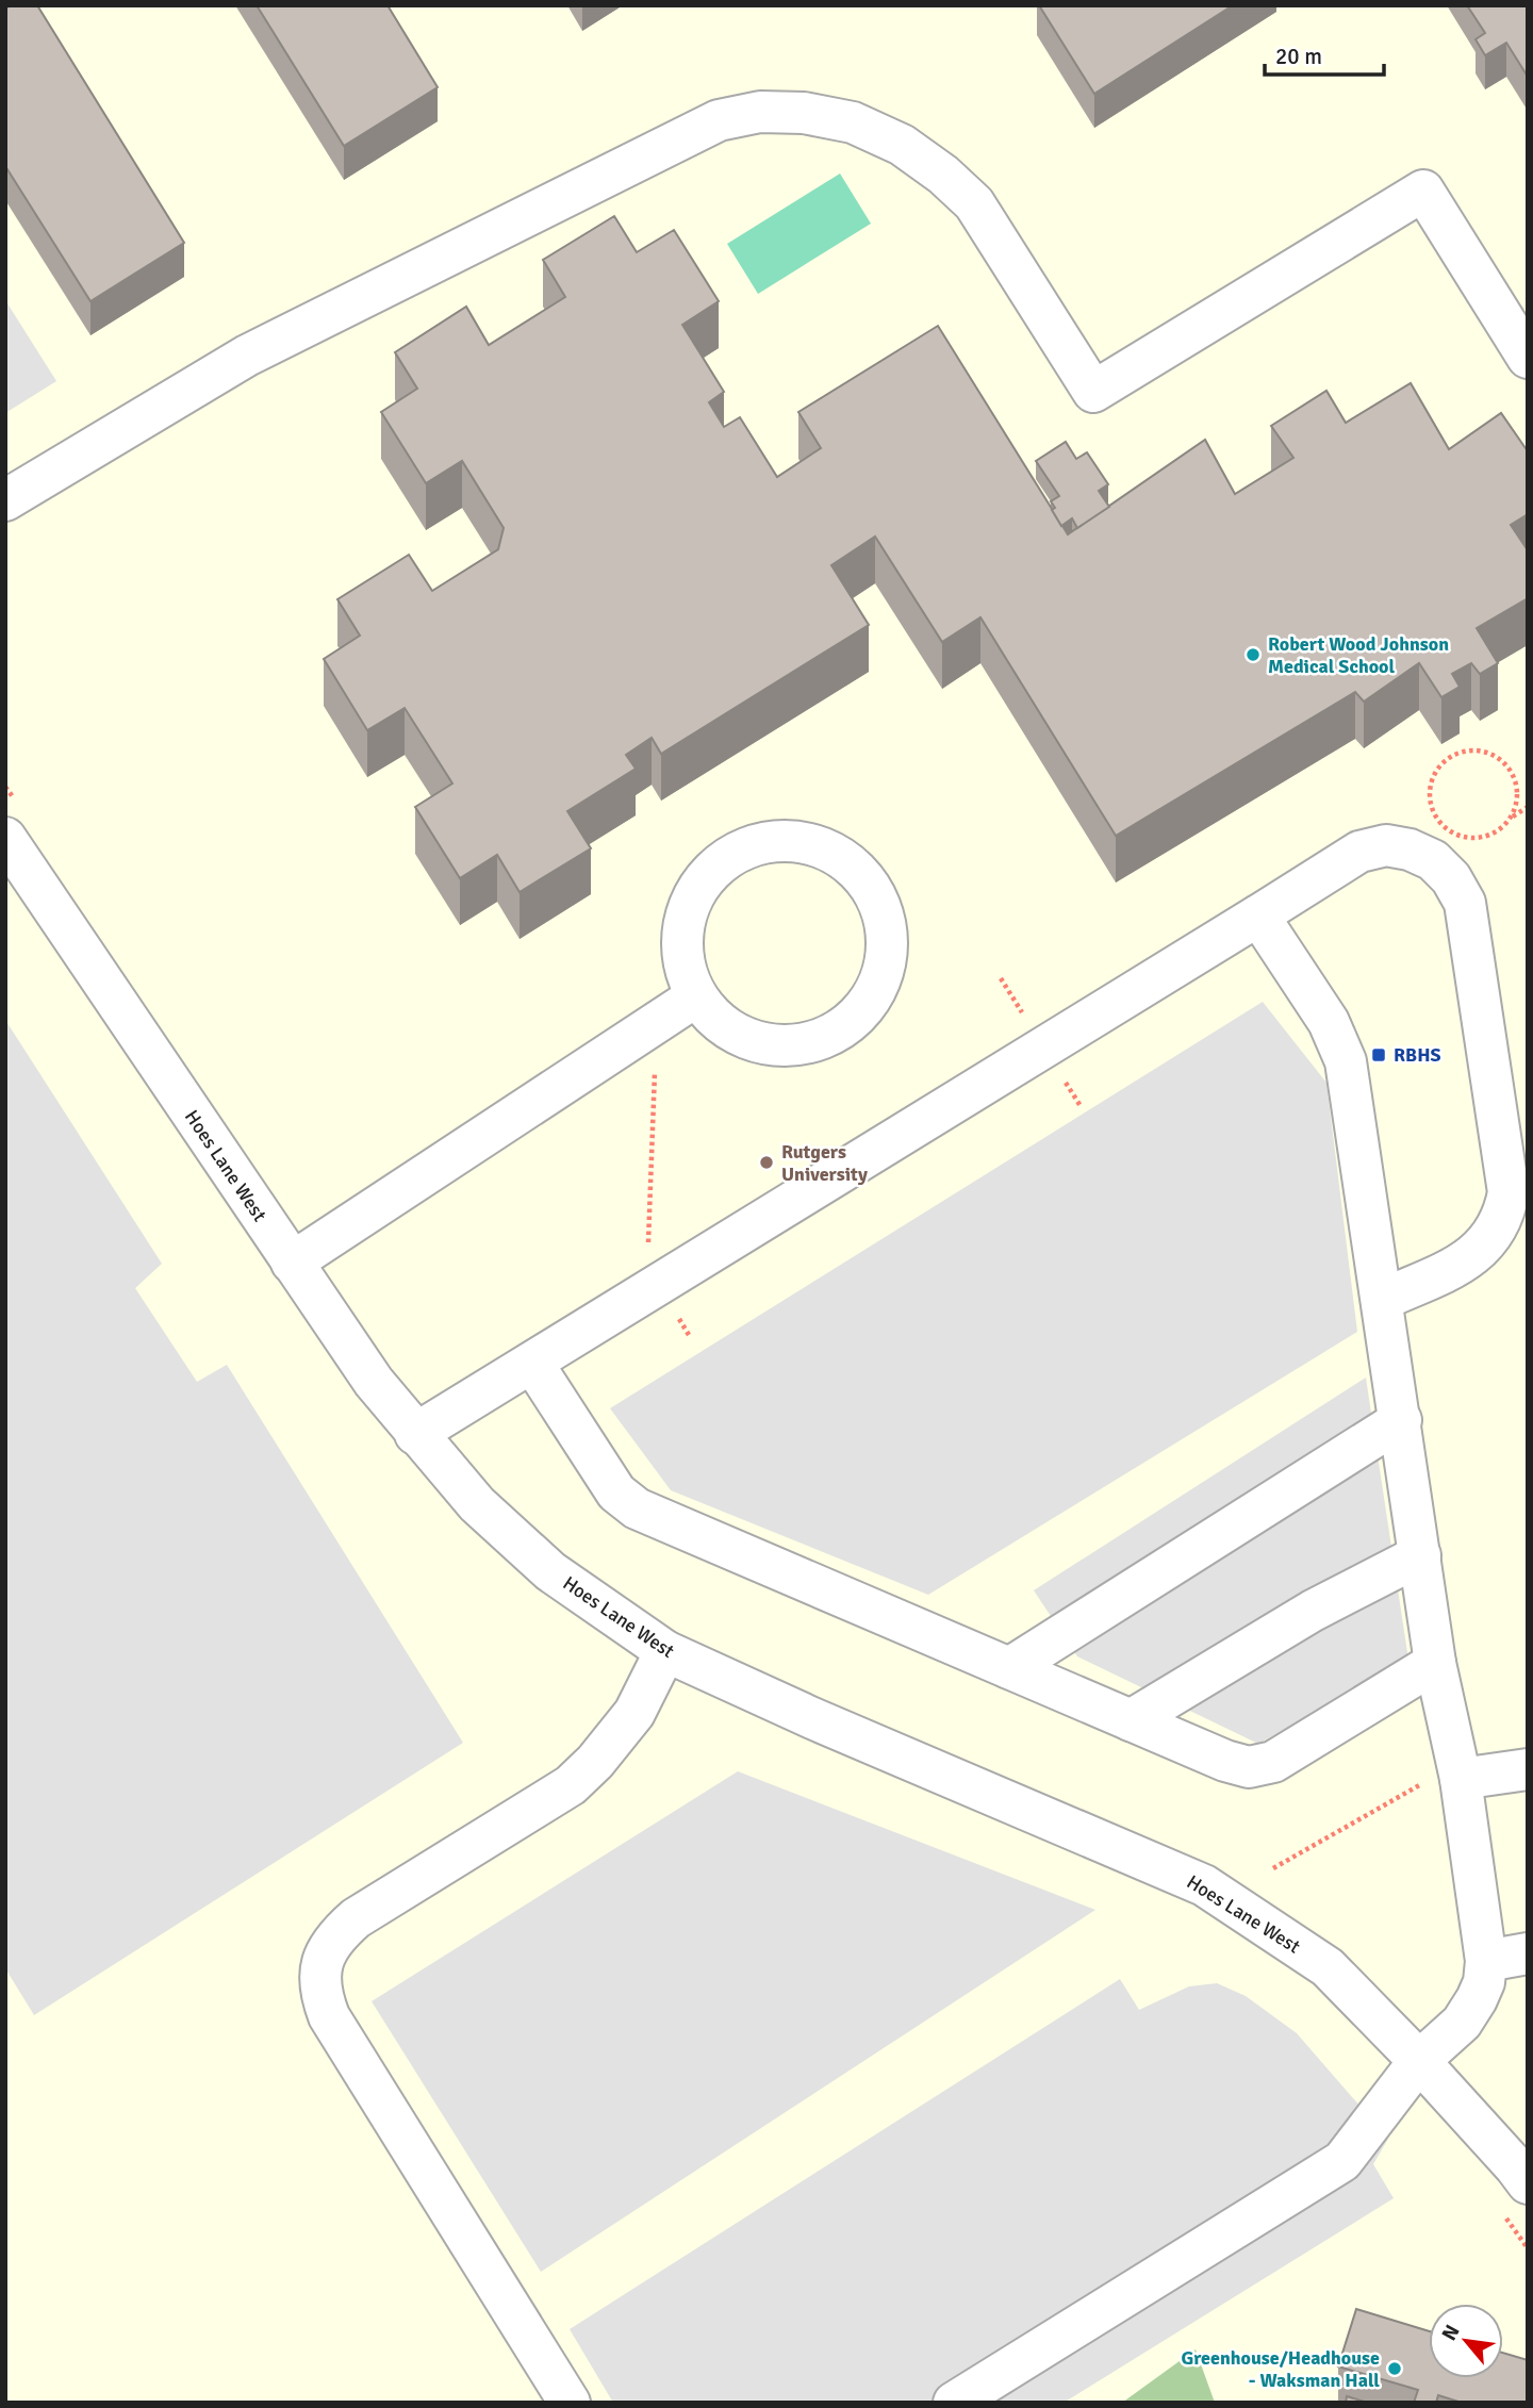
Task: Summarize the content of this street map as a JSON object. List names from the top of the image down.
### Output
{
  "streets": {
    "street": ["Hoes Lane West"]
  },
  "places": {
    "other": ["Robert Wood Johnson Medical School", "Rutgers University", "Greenhouse/Headhouse - Waksman Hall"],
    "transit": ["RBHS"]
  },
  "scale_bar": "20 m",
  "north": "top left"
}
